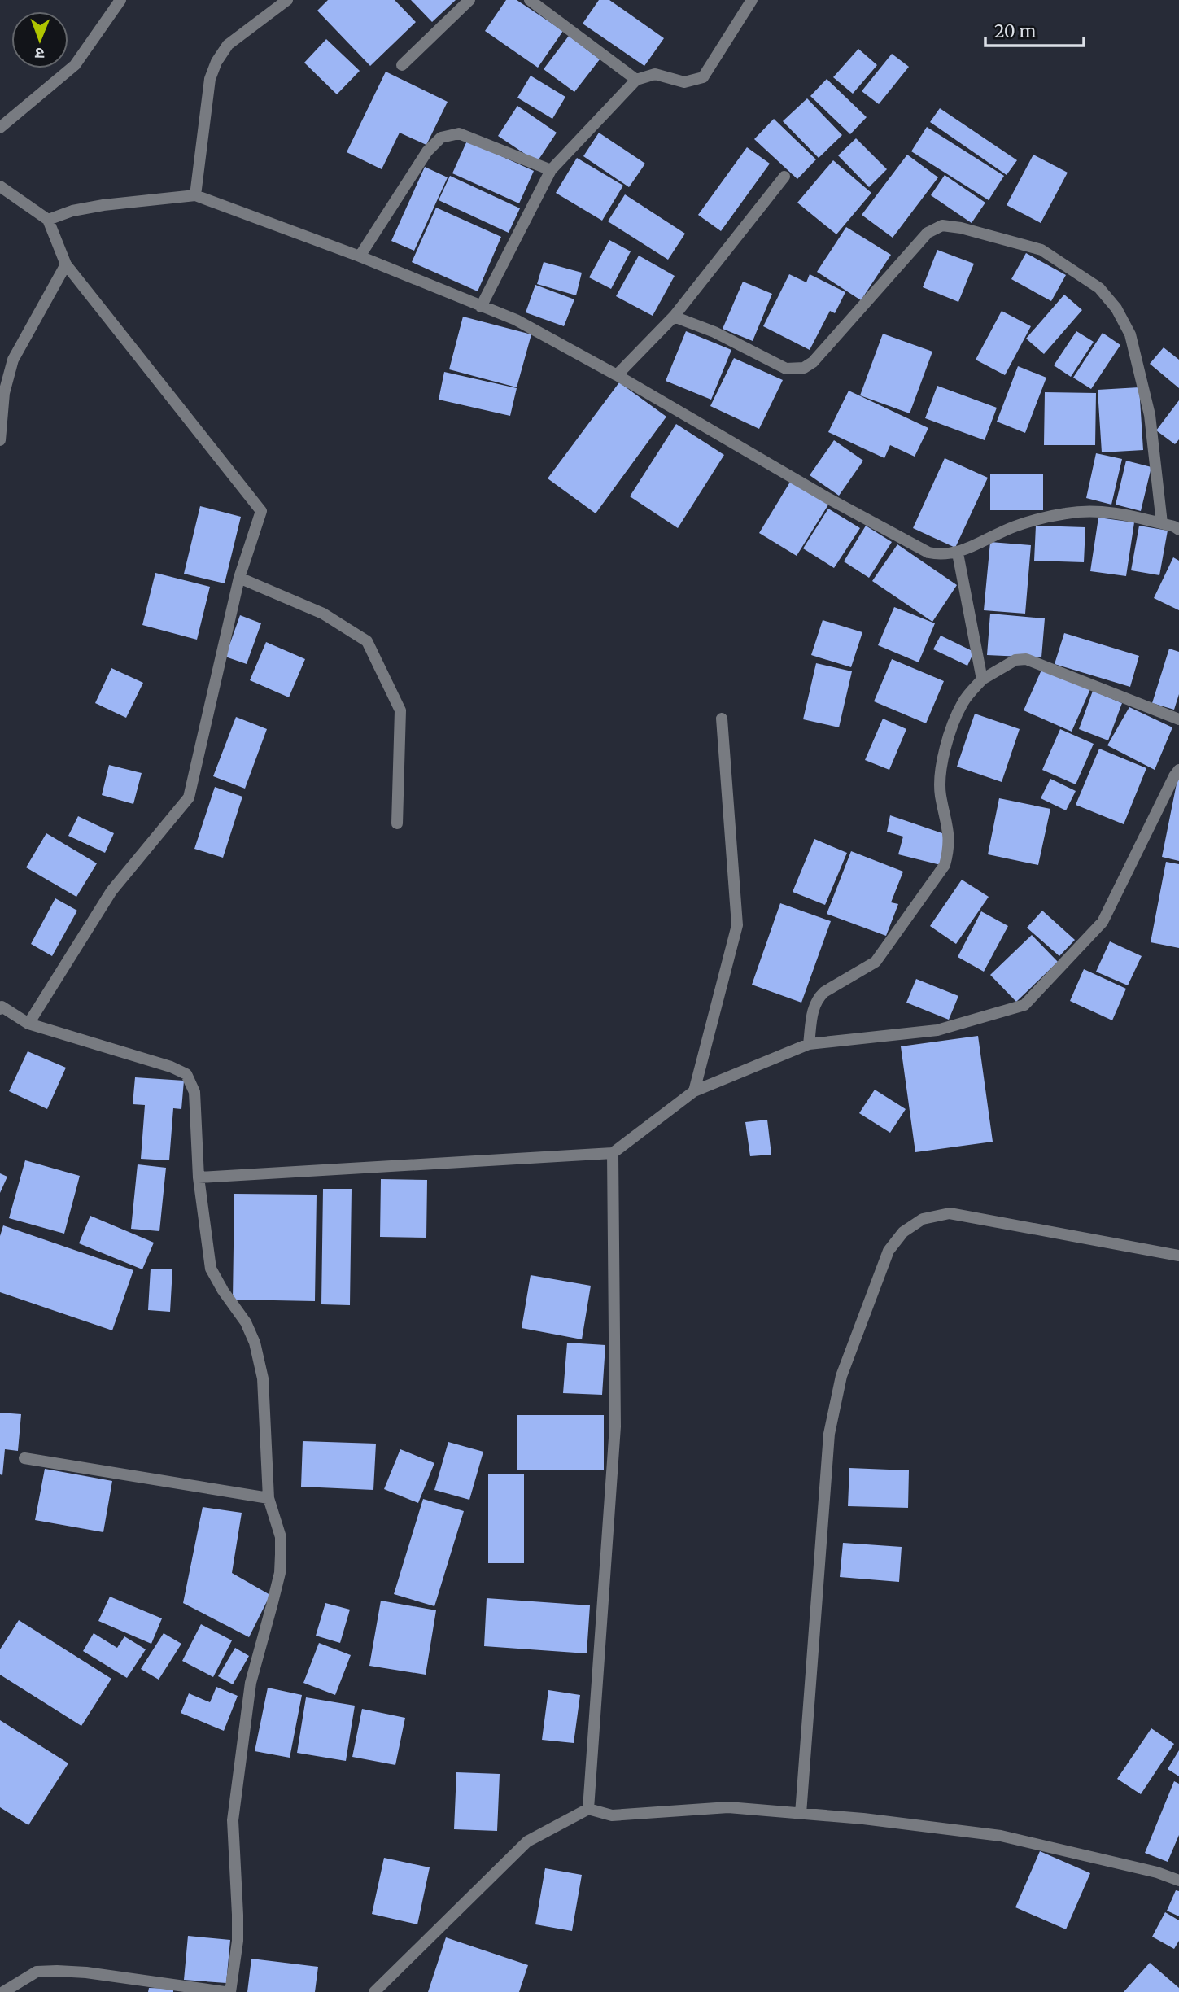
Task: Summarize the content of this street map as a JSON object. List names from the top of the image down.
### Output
{
  "scale_bar": "20 m",
  "north": "bottom"
}
